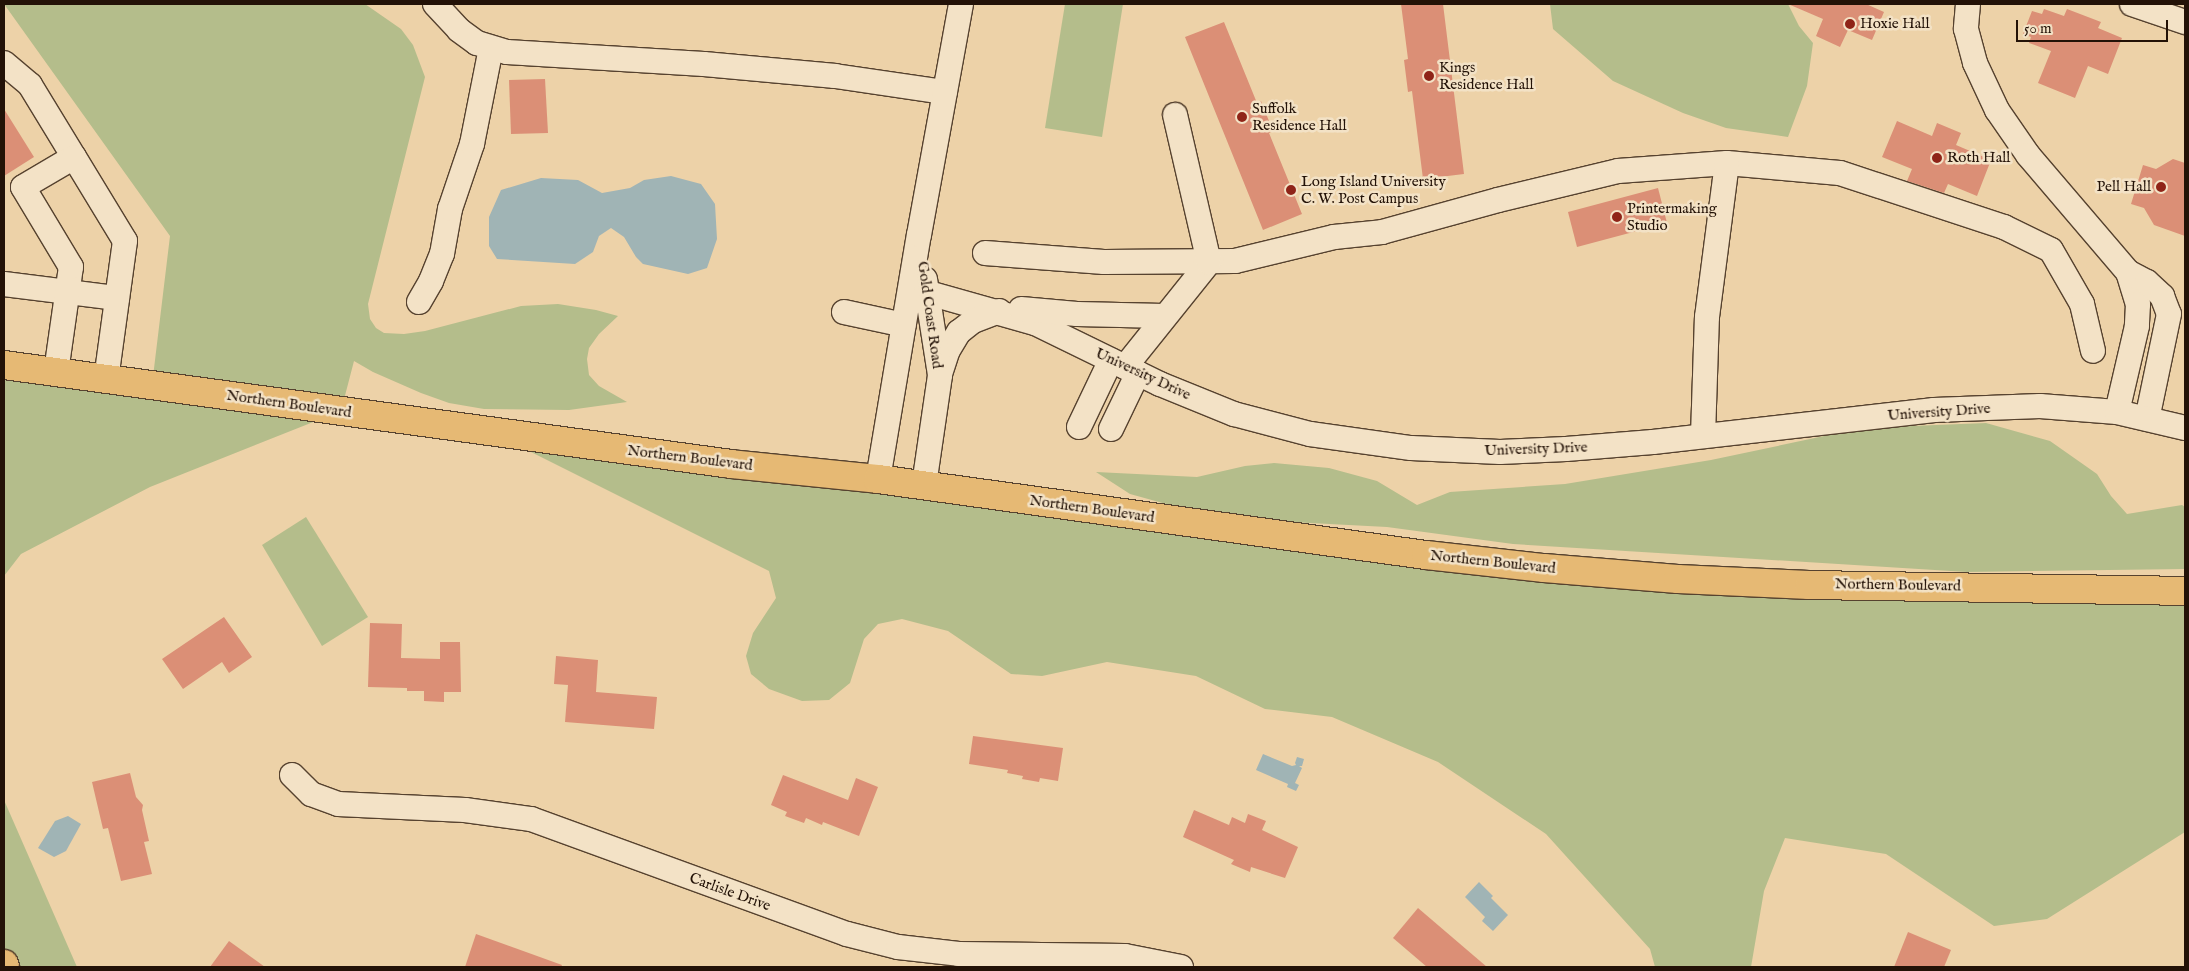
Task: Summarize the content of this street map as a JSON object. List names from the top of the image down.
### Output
{
  "streets": {
    "main road": ["Northern Boulevard"],
    "street": ["Gold Coast Road", "University Drive", "Carlisle Drive"]
  },
  "crossings": [
    ["Gold Coast Road", "University Drive"],
    ["Gold Coast Road", "Northern Boulevard"]
  ],
  "places": [
    "Hoxie Hall",
    "Kings Residence Hall",
    "Suffolk Residence Hall",
    "Roth Hall",
    "Pell Hall",
    "Long Island University C. W. Post Campus",
    "Printermaking Studio"
  ],
  "scale_bar": "50 m"
}
